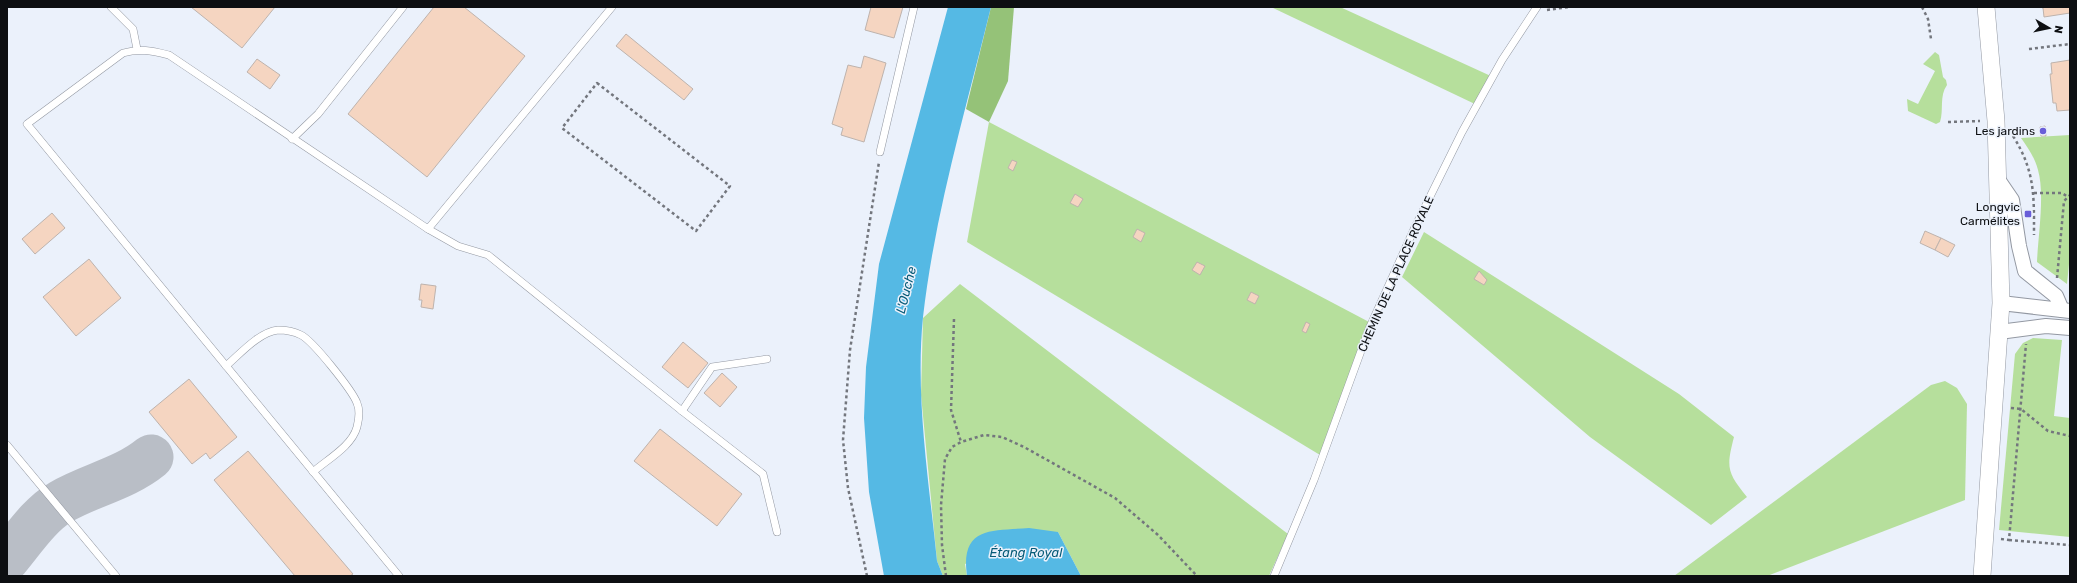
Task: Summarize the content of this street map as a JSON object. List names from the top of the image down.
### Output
{
  "streets": {
    "lane": ["CHEMIN DE LA PLACE ROYALE"]
  },
  "water": ["L'Ouche", "Étang Royal"],
  "places": {
    "other": ["Les jardins"],
    "transit": ["Longvic Carmélites"]
  },
  "north": "right"
}
